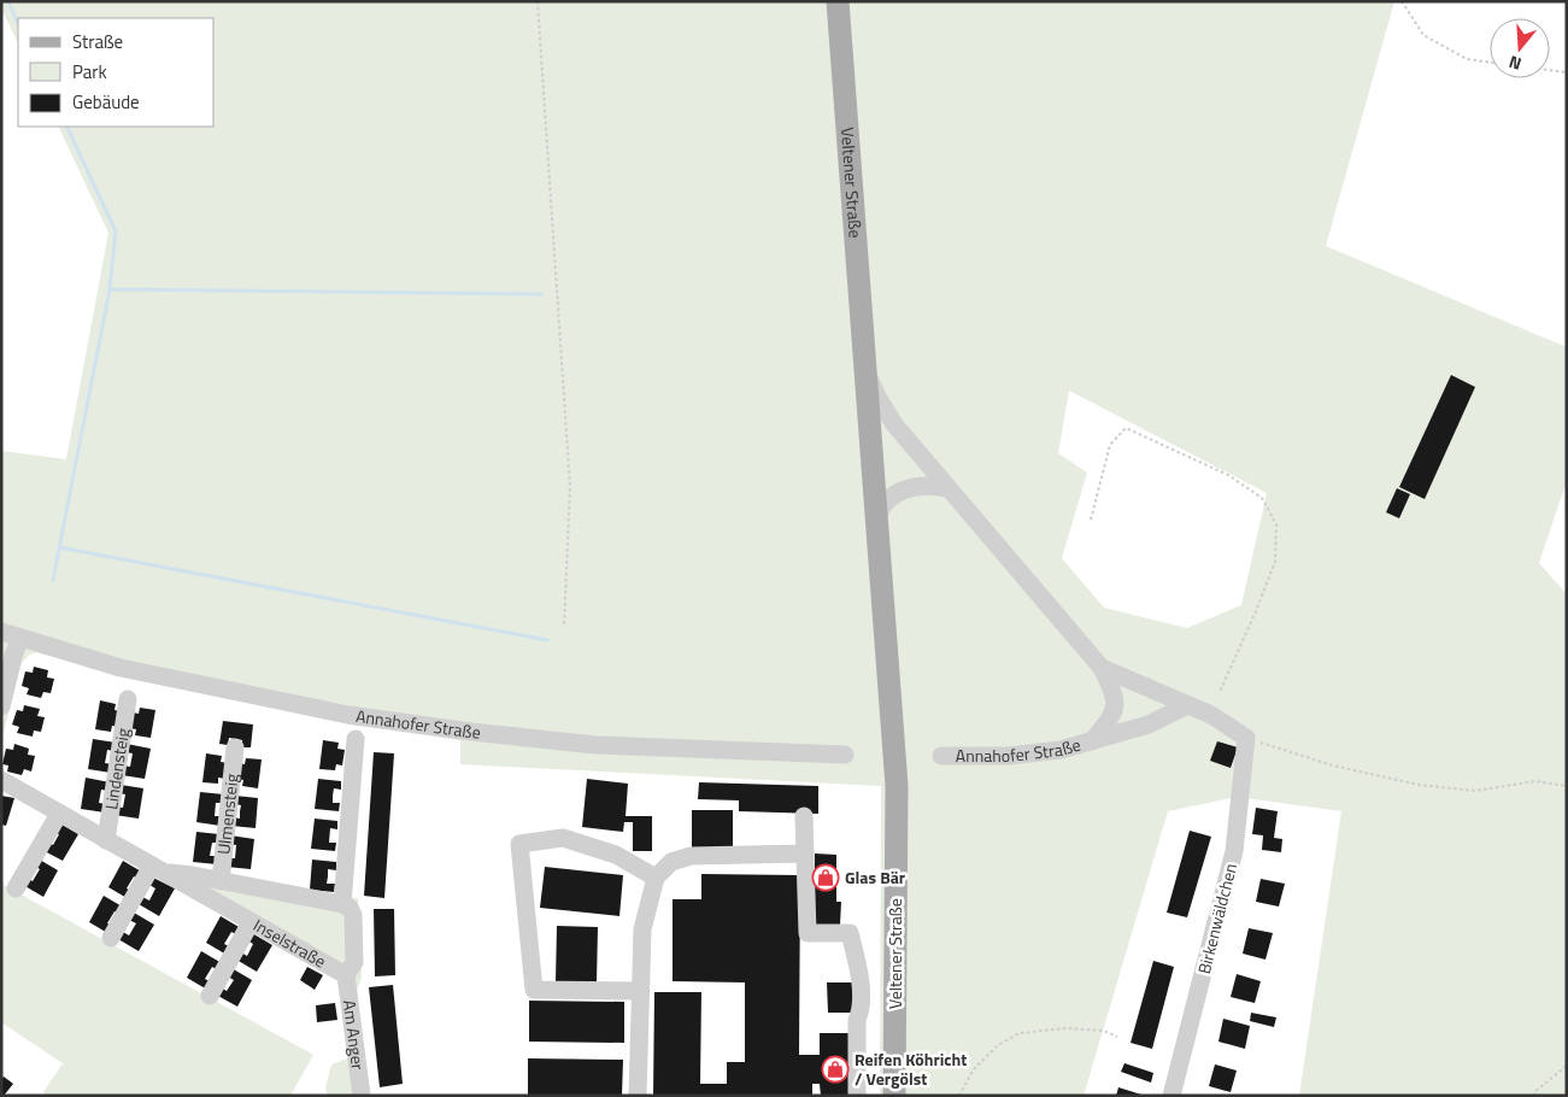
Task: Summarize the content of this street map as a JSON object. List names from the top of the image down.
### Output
{
  "streets": {
    "main road": ["Veltener Straße"],
    "street": [
      "Annahofer Straße",
      "Lindensteig",
      "Ulmensteig",
      "Birkenwäldchen",
      "Inselstraße",
      "Am Anger"
    ]
  },
  "crossings": [
    ["Lindensteig", "Inselstraße"],
    ["Ulmensteig", "Inselstraße"],
    ["Inselstraße", "Am Anger"]
  ],
  "places": {
    "shop": ["Glas Bär", "Reifen Köhricht / Vergölst"]
  },
  "legend": ["Straße", "Park", "Gebäude"],
  "north": "bottom"
}
